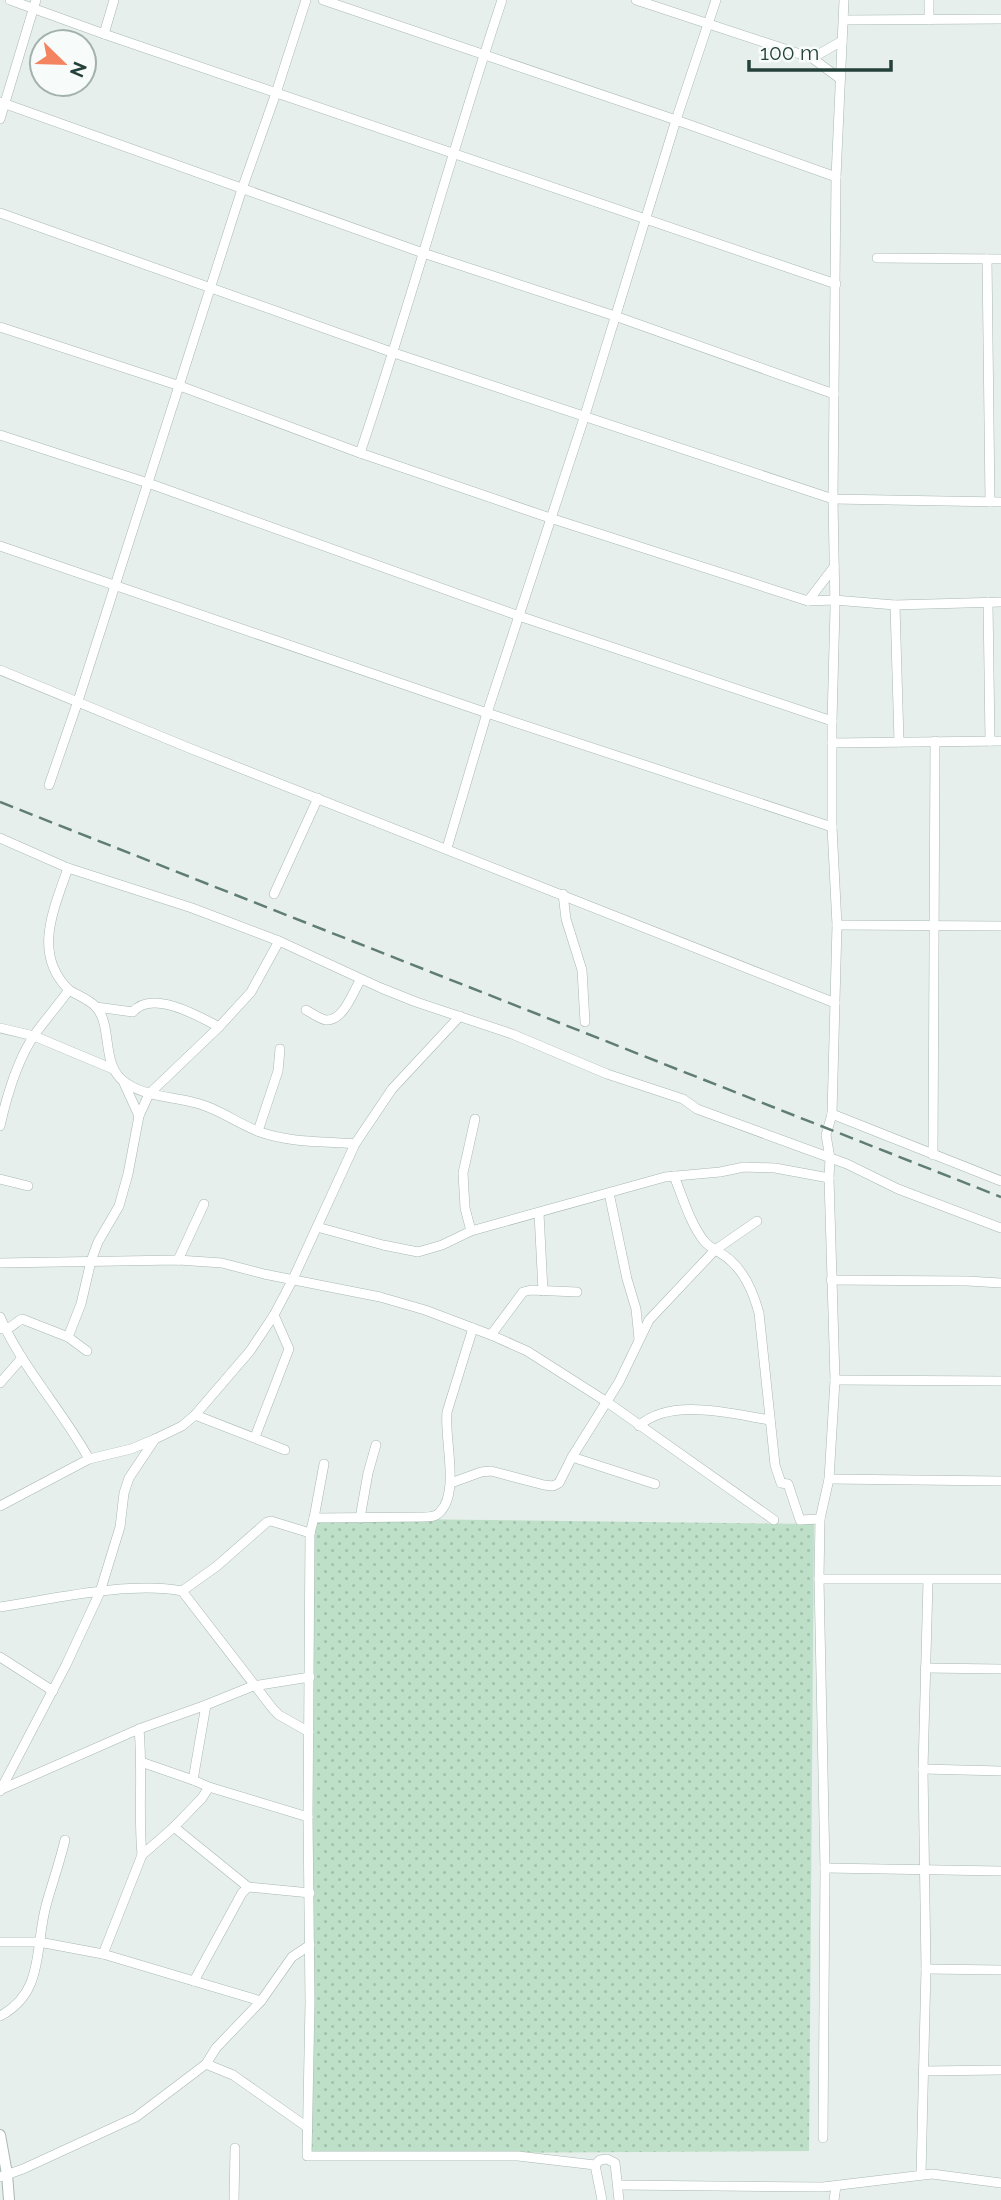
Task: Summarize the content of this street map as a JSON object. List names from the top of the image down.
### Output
{
  "scale_bar": "100 m",
  "north": "bottom right"
}
